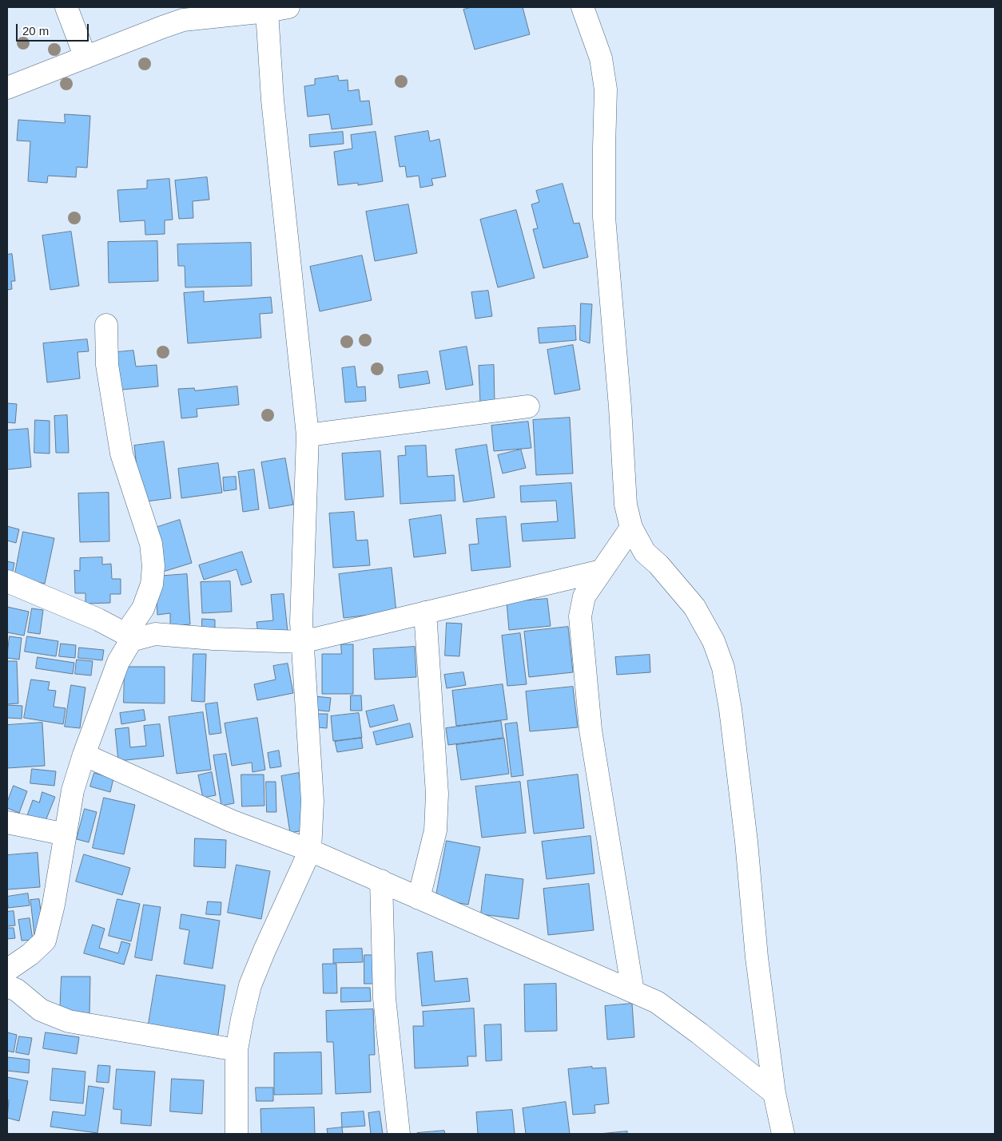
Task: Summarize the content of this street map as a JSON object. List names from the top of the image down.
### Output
{
  "scale_bar": "20 m"
}
